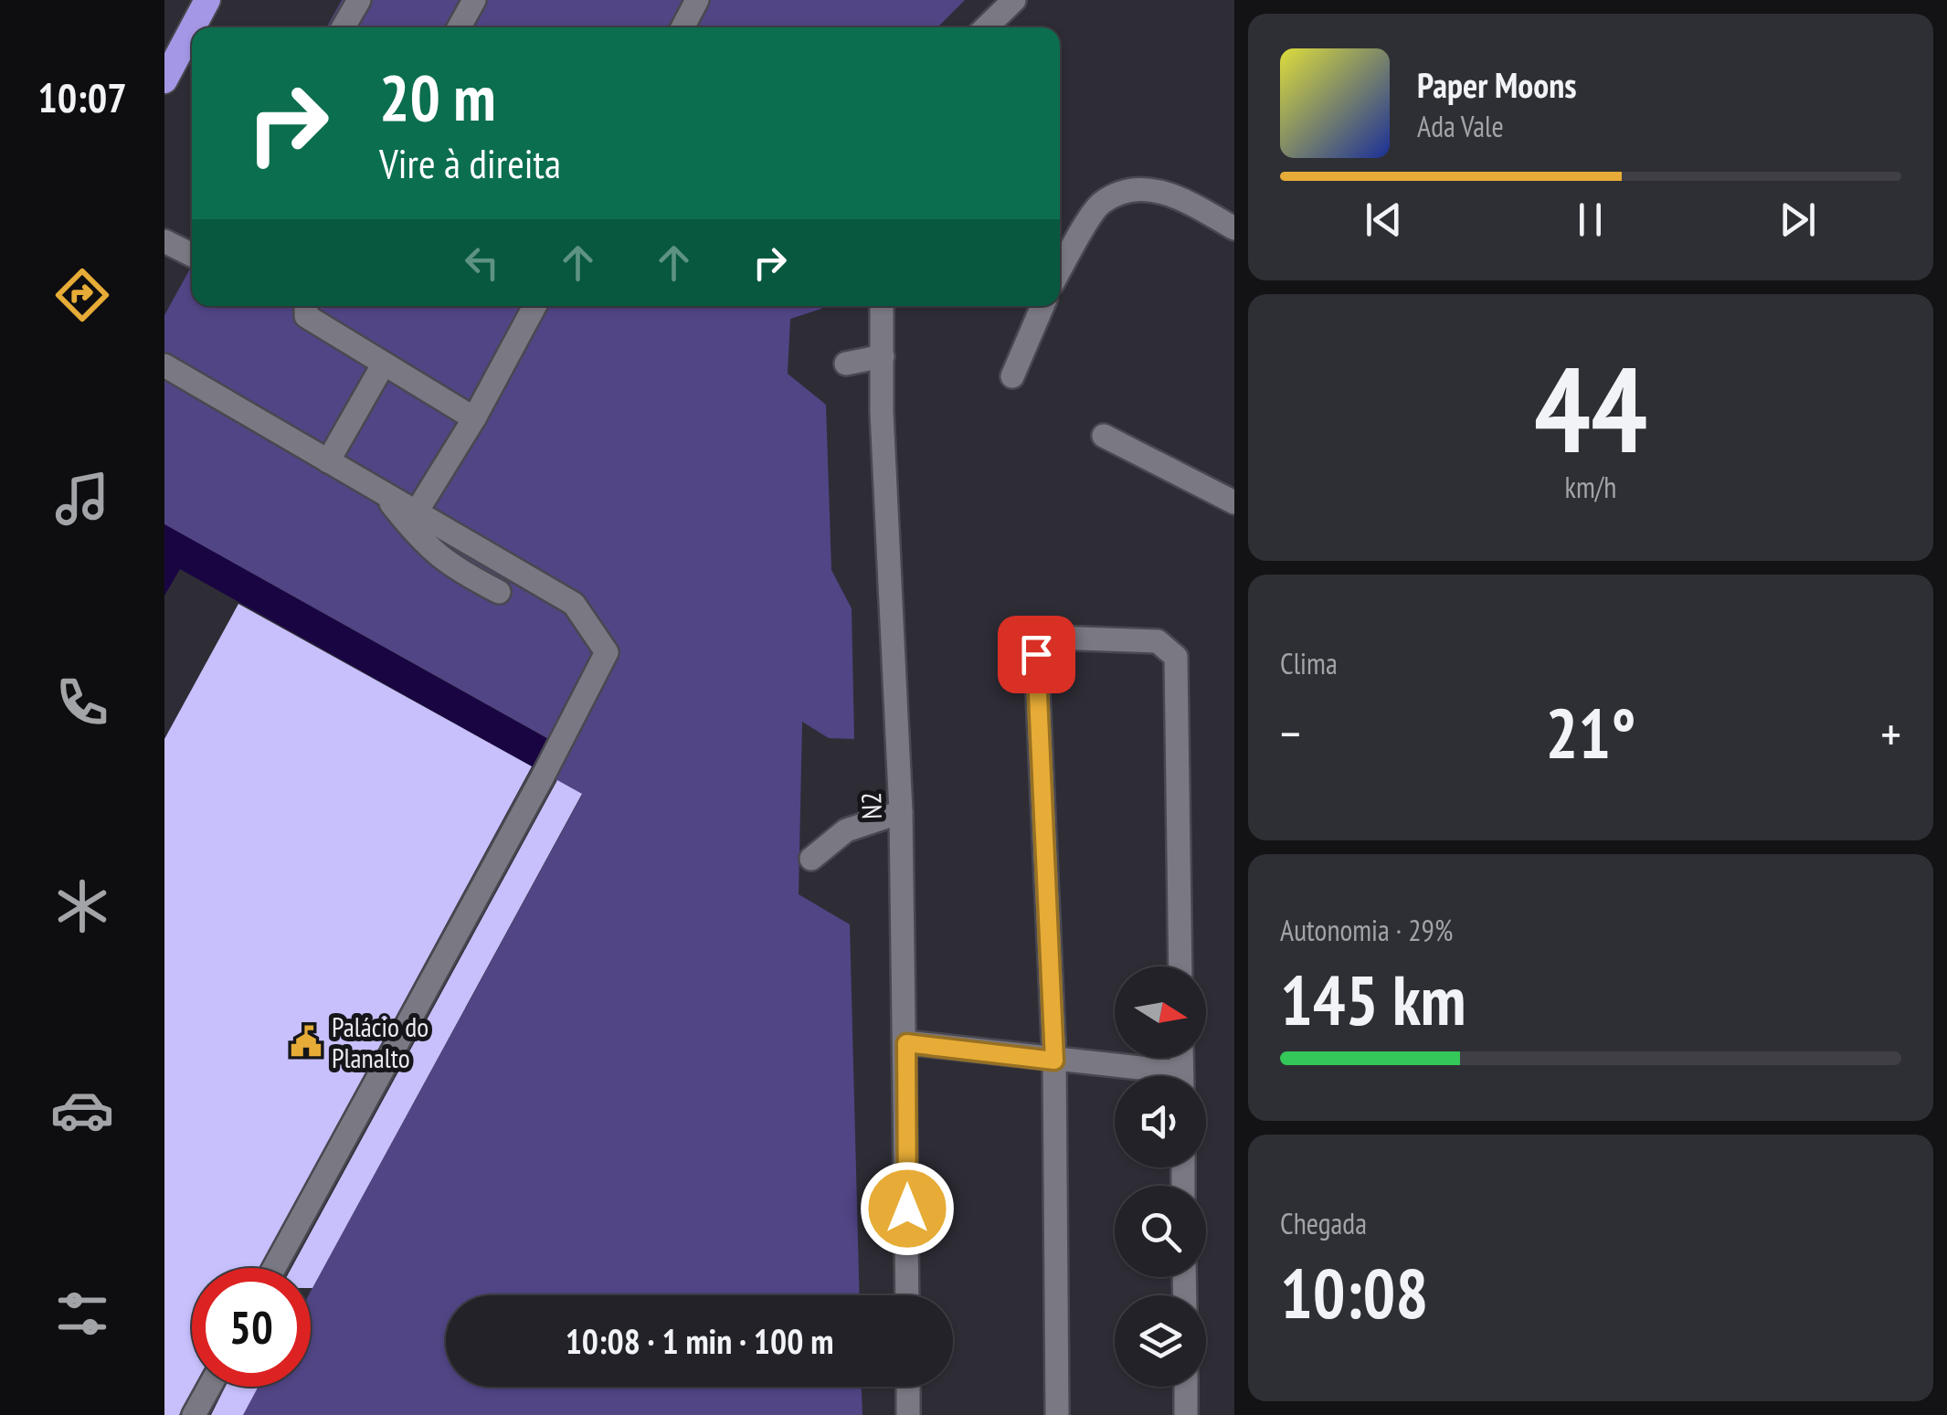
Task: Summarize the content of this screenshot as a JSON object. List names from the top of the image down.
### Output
{
  "streets": {
    "main road": ["N2"]
  },
  "places": {
    "public building": ["Palácio do Planalto"]
  },
  "north": "right",
  "page": {
    "tabs": "10:07",
    "turn": ["20 m", "Vire à direita"],
    "song": ["Paper Moons", "Ada Vale"],
    "tile": [
      ["44", "km/h"],
      "Clima",
      ["Autonomia · 29%", "145 km"],
      ["Chegada", "10:08"]
    ],
    "heat": ["−", "21°", "+"],
    "limit": "50",
    "trip": "10:08 · 1 min · 100 m"
  }
}
